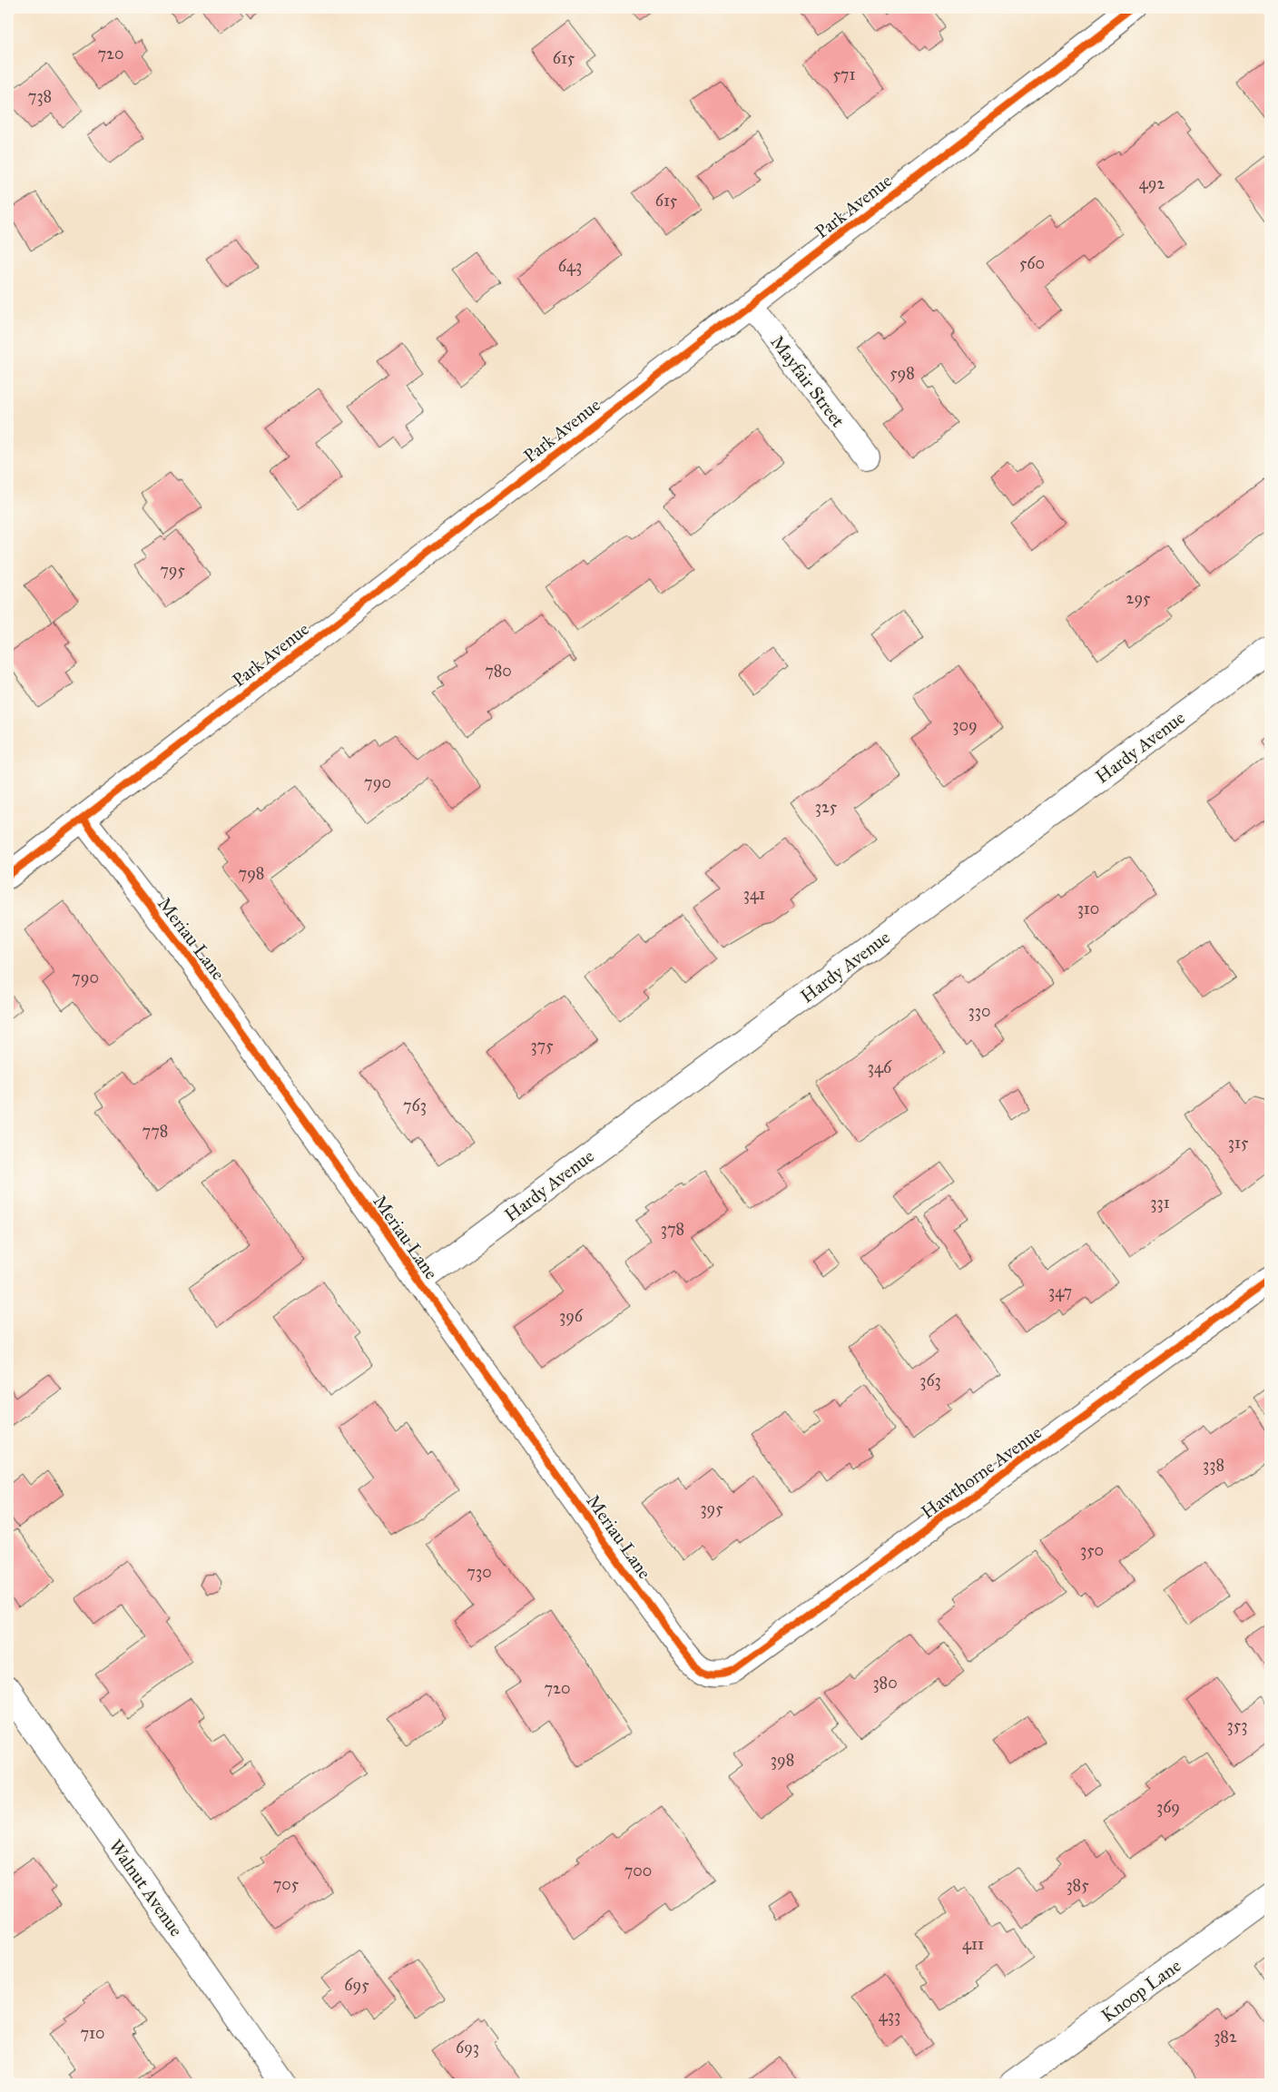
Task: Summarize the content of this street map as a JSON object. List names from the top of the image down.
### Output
{
  "streets": {
    "street": [
      "Park Avenue",
      "Mayfair Street",
      "Hardy Avenue",
      "Meriau Lane",
      "Hawthorne Avenue",
      "Walnut Avenue",
      "Knoop Lane"
    ]
  },
  "crossings": [
    ["Park Avenue", "Mayfair Street"],
    ["Park Avenue", "Meriau Lane"],
    ["Hardy Avenue", "Meriau Lane"],
    ["Meriau Lane", "Hawthorne Avenue"]
  ],
  "house_numbers": [
    "720",
    "615",
    "571",
    "738",
    "492",
    "615",
    "560",
    "643",
    "598",
    "795",
    "295",
    "780",
    "309",
    "790",
    "325",
    "798",
    "341",
    "310",
    "790",
    "330",
    "375",
    "346",
    "763",
    "778",
    "315",
    "331",
    "378",
    "347",
    "396",
    "363",
    "338",
    "395",
    "350",
    "730",
    "380",
    "720",
    "353",
    "398",
    "369",
    "700",
    "705",
    "385",
    "411",
    "695",
    "433",
    "710",
    "382",
    "693"
  ]
}
